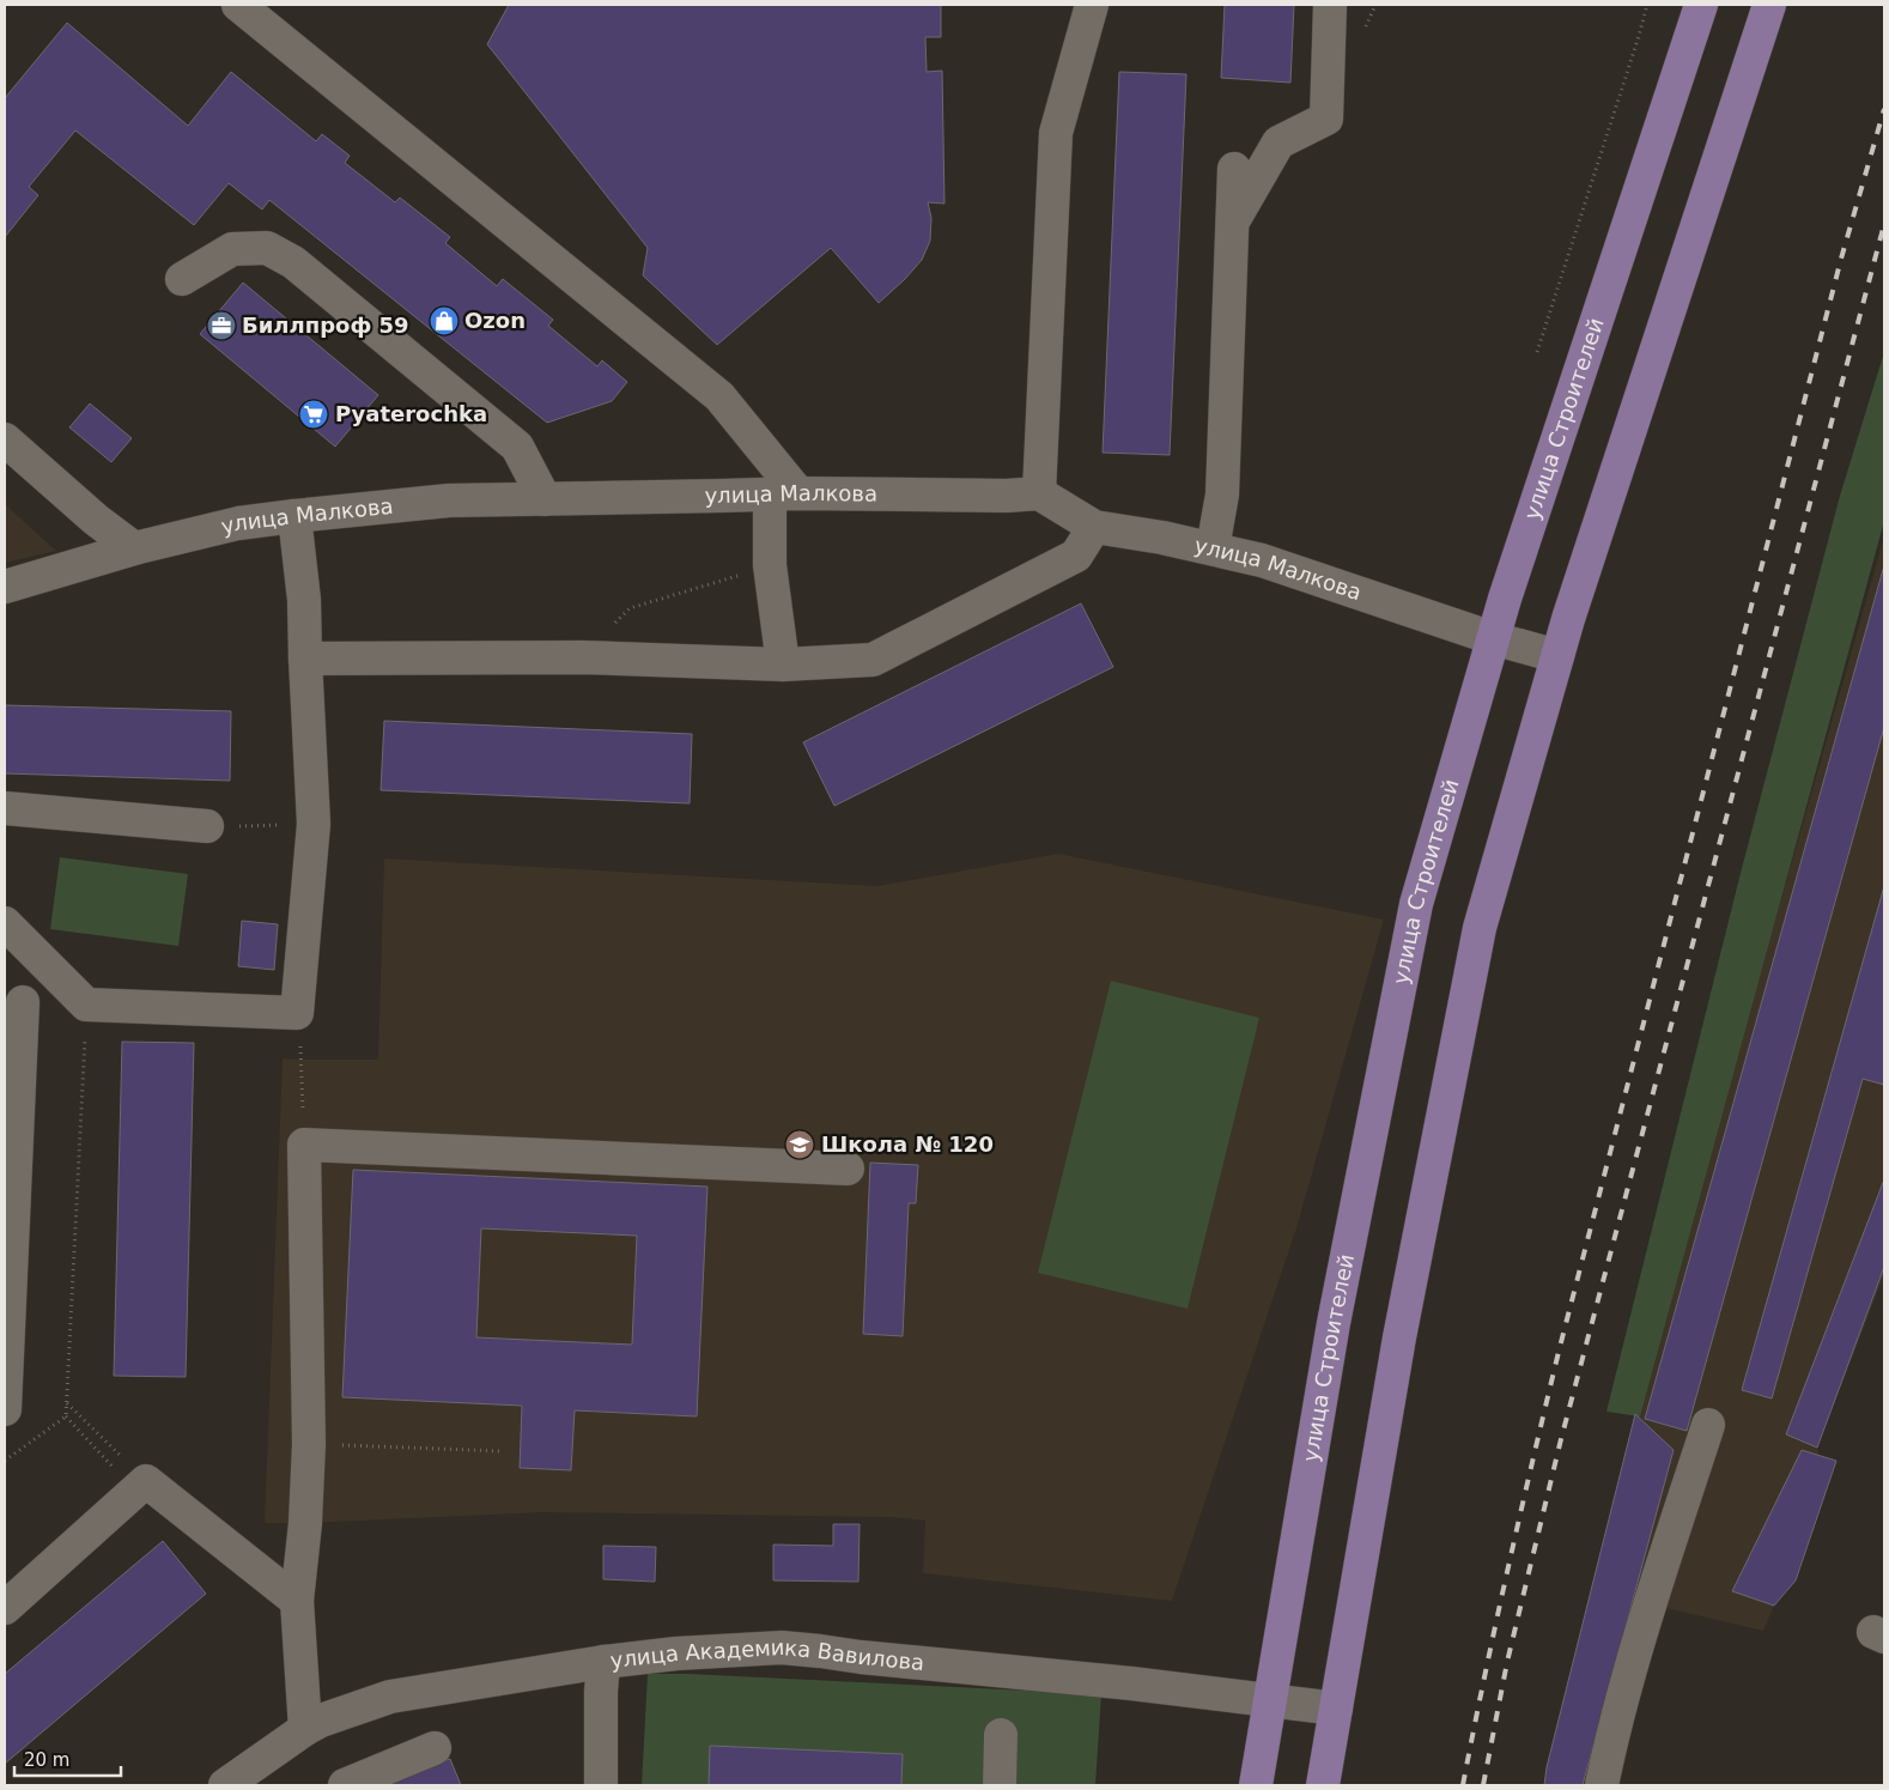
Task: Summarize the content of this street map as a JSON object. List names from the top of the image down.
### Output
{
  "streets": {
    "main road": ["улица Строителей"],
    "street": ["улица Малкова", "улица Академика Вавилова"]
  },
  "crossings": [
    ["улица Строителей", "улица Малкова"],
    ["улица Строителей", "улица Академика Вавилова"]
  ],
  "places": {
    "shop": ["Ozon"],
    "office": ["Биллпроф 59"],
    "supermarket": ["Pyaterochka"],
    "school or university": ["Школа № 120"]
  },
  "scale_bar": "20 m"
}
